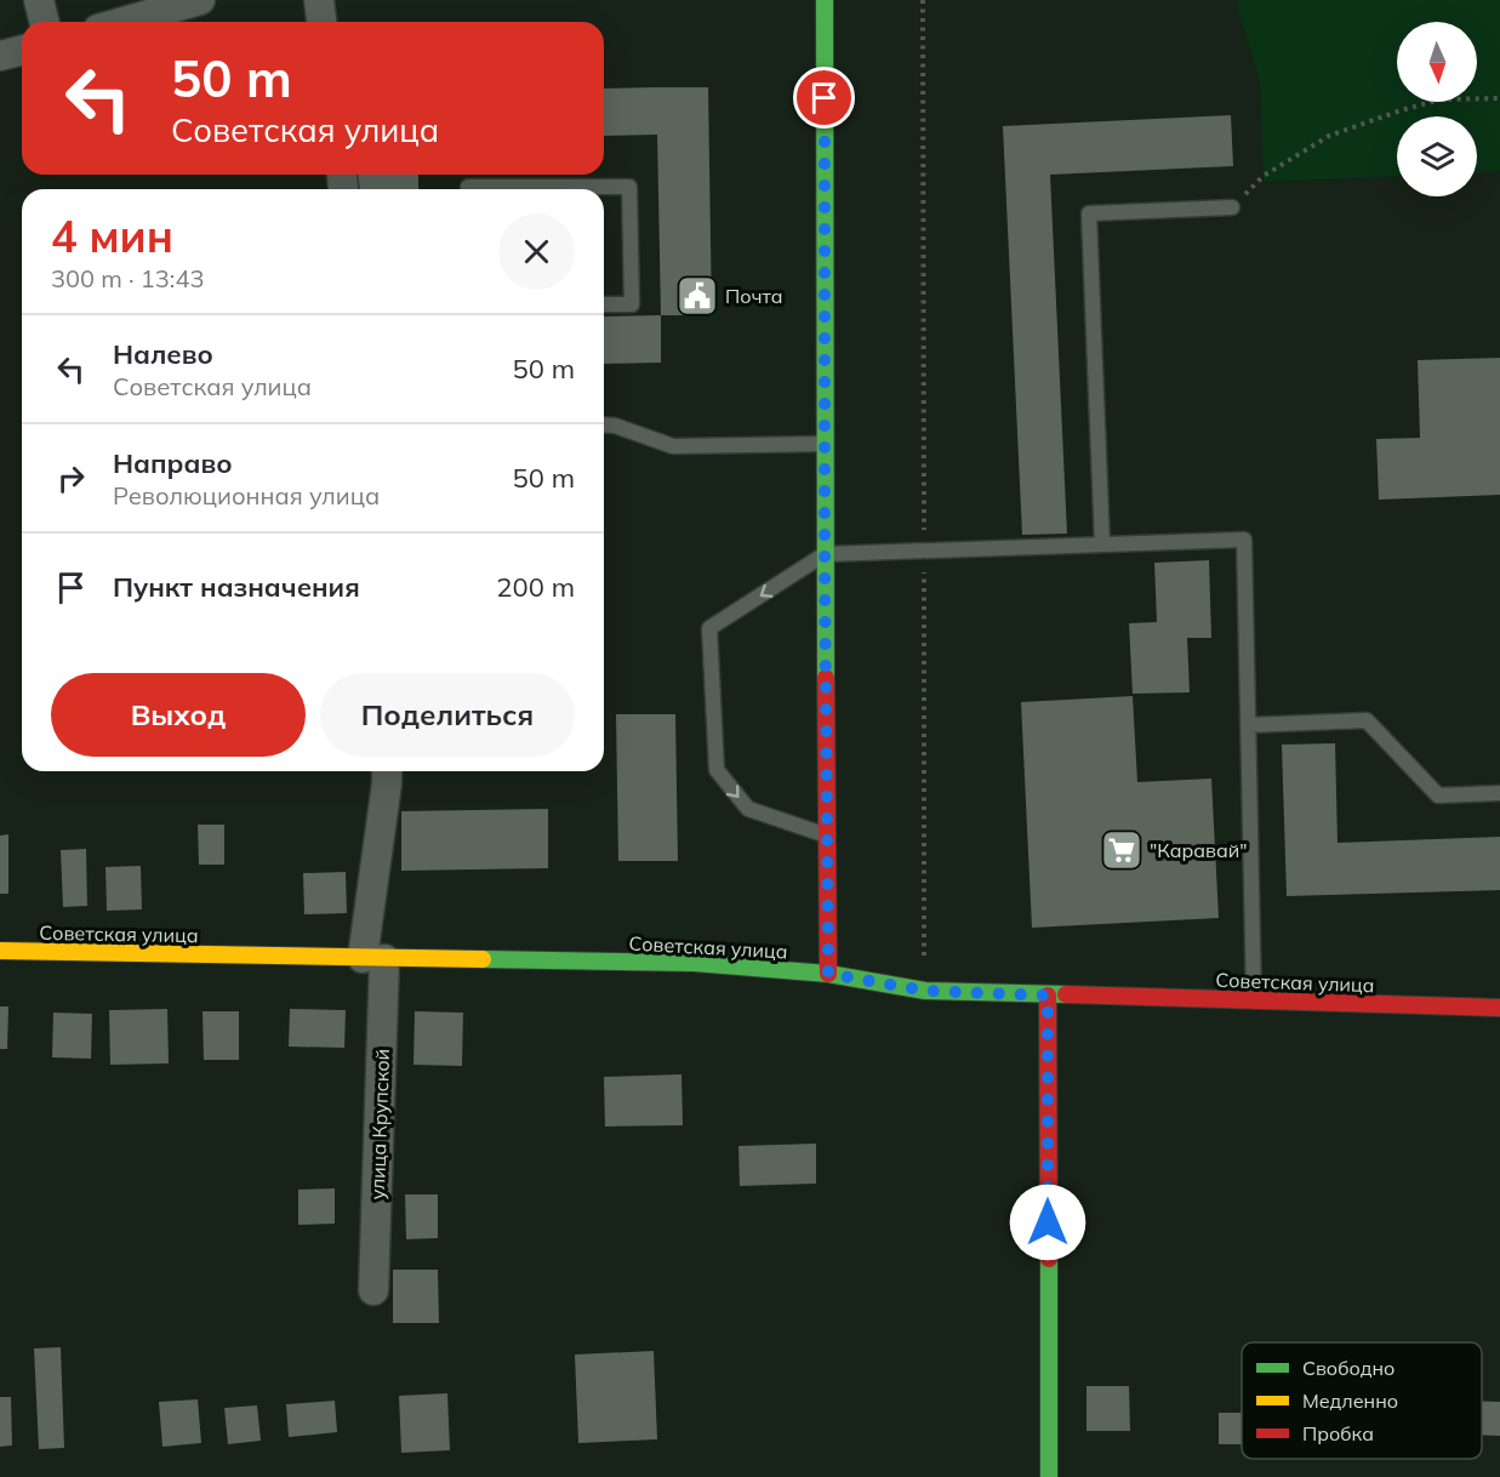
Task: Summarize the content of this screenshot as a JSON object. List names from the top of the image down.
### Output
{
  "streets": {
    "street": ["Советская улица", "улица Крупской"]
  },
  "crossings": [
    ["Советская улица", "улица Крупской"]
  ],
  "places": {
    "public building": ["Почта"],
    "supermarket": ["\"Каравай\""]
  },
  "legend": ["Свободно", "Медленно", "Пробка"],
  "north": "bottom",
  "page": {
    "turn": ["50 m", "Советская улица"],
    "heading": ["4 мин", "300 m · 13:43"],
    "list": [
      {
        "name": "Налево",
        "note": "Советская улица",
        "value": "50 m"
      },
      {
        "name": "Направо",
        "note": "Революционная улица",
        "value": "50 m"
      },
      {
        "name": "Пункт назначения",
        "value": "200 m"
      }
    ],
    "buttons": ["Выход", "Поделиться"]
  }
}
